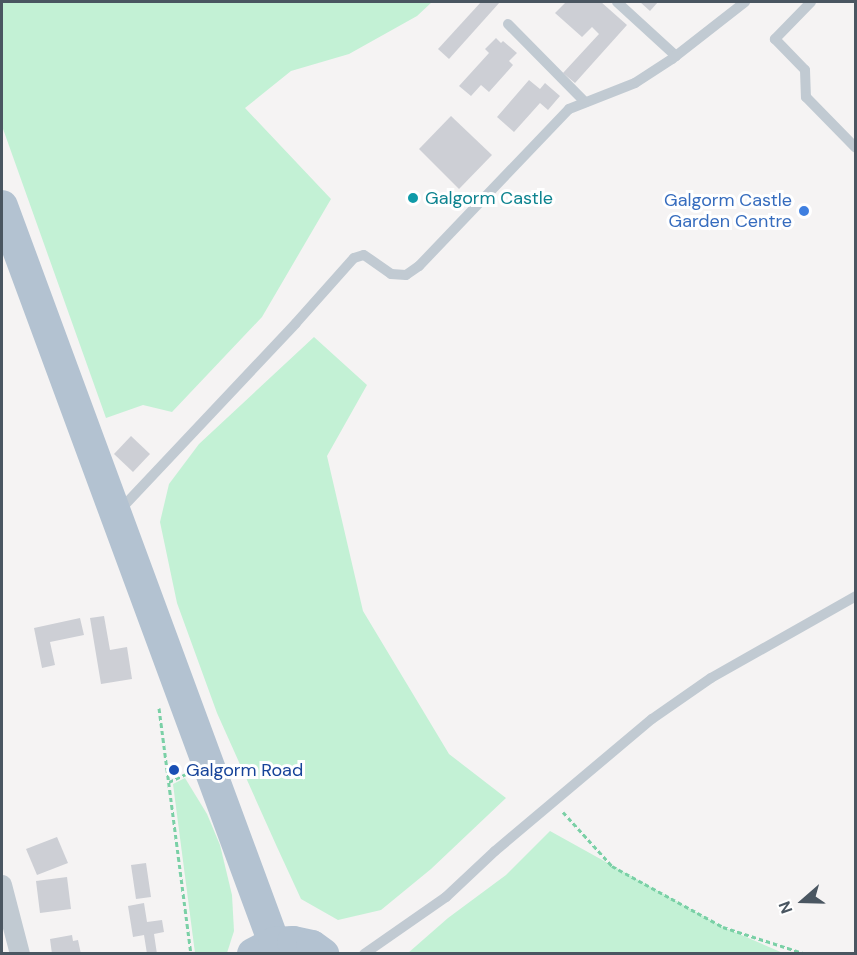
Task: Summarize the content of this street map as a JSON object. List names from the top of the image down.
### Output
{
  "places": ["Galgorm Castle", "Galgorm Castle Garden Centre", "Galgorm Road"],
  "north": "left"
}
